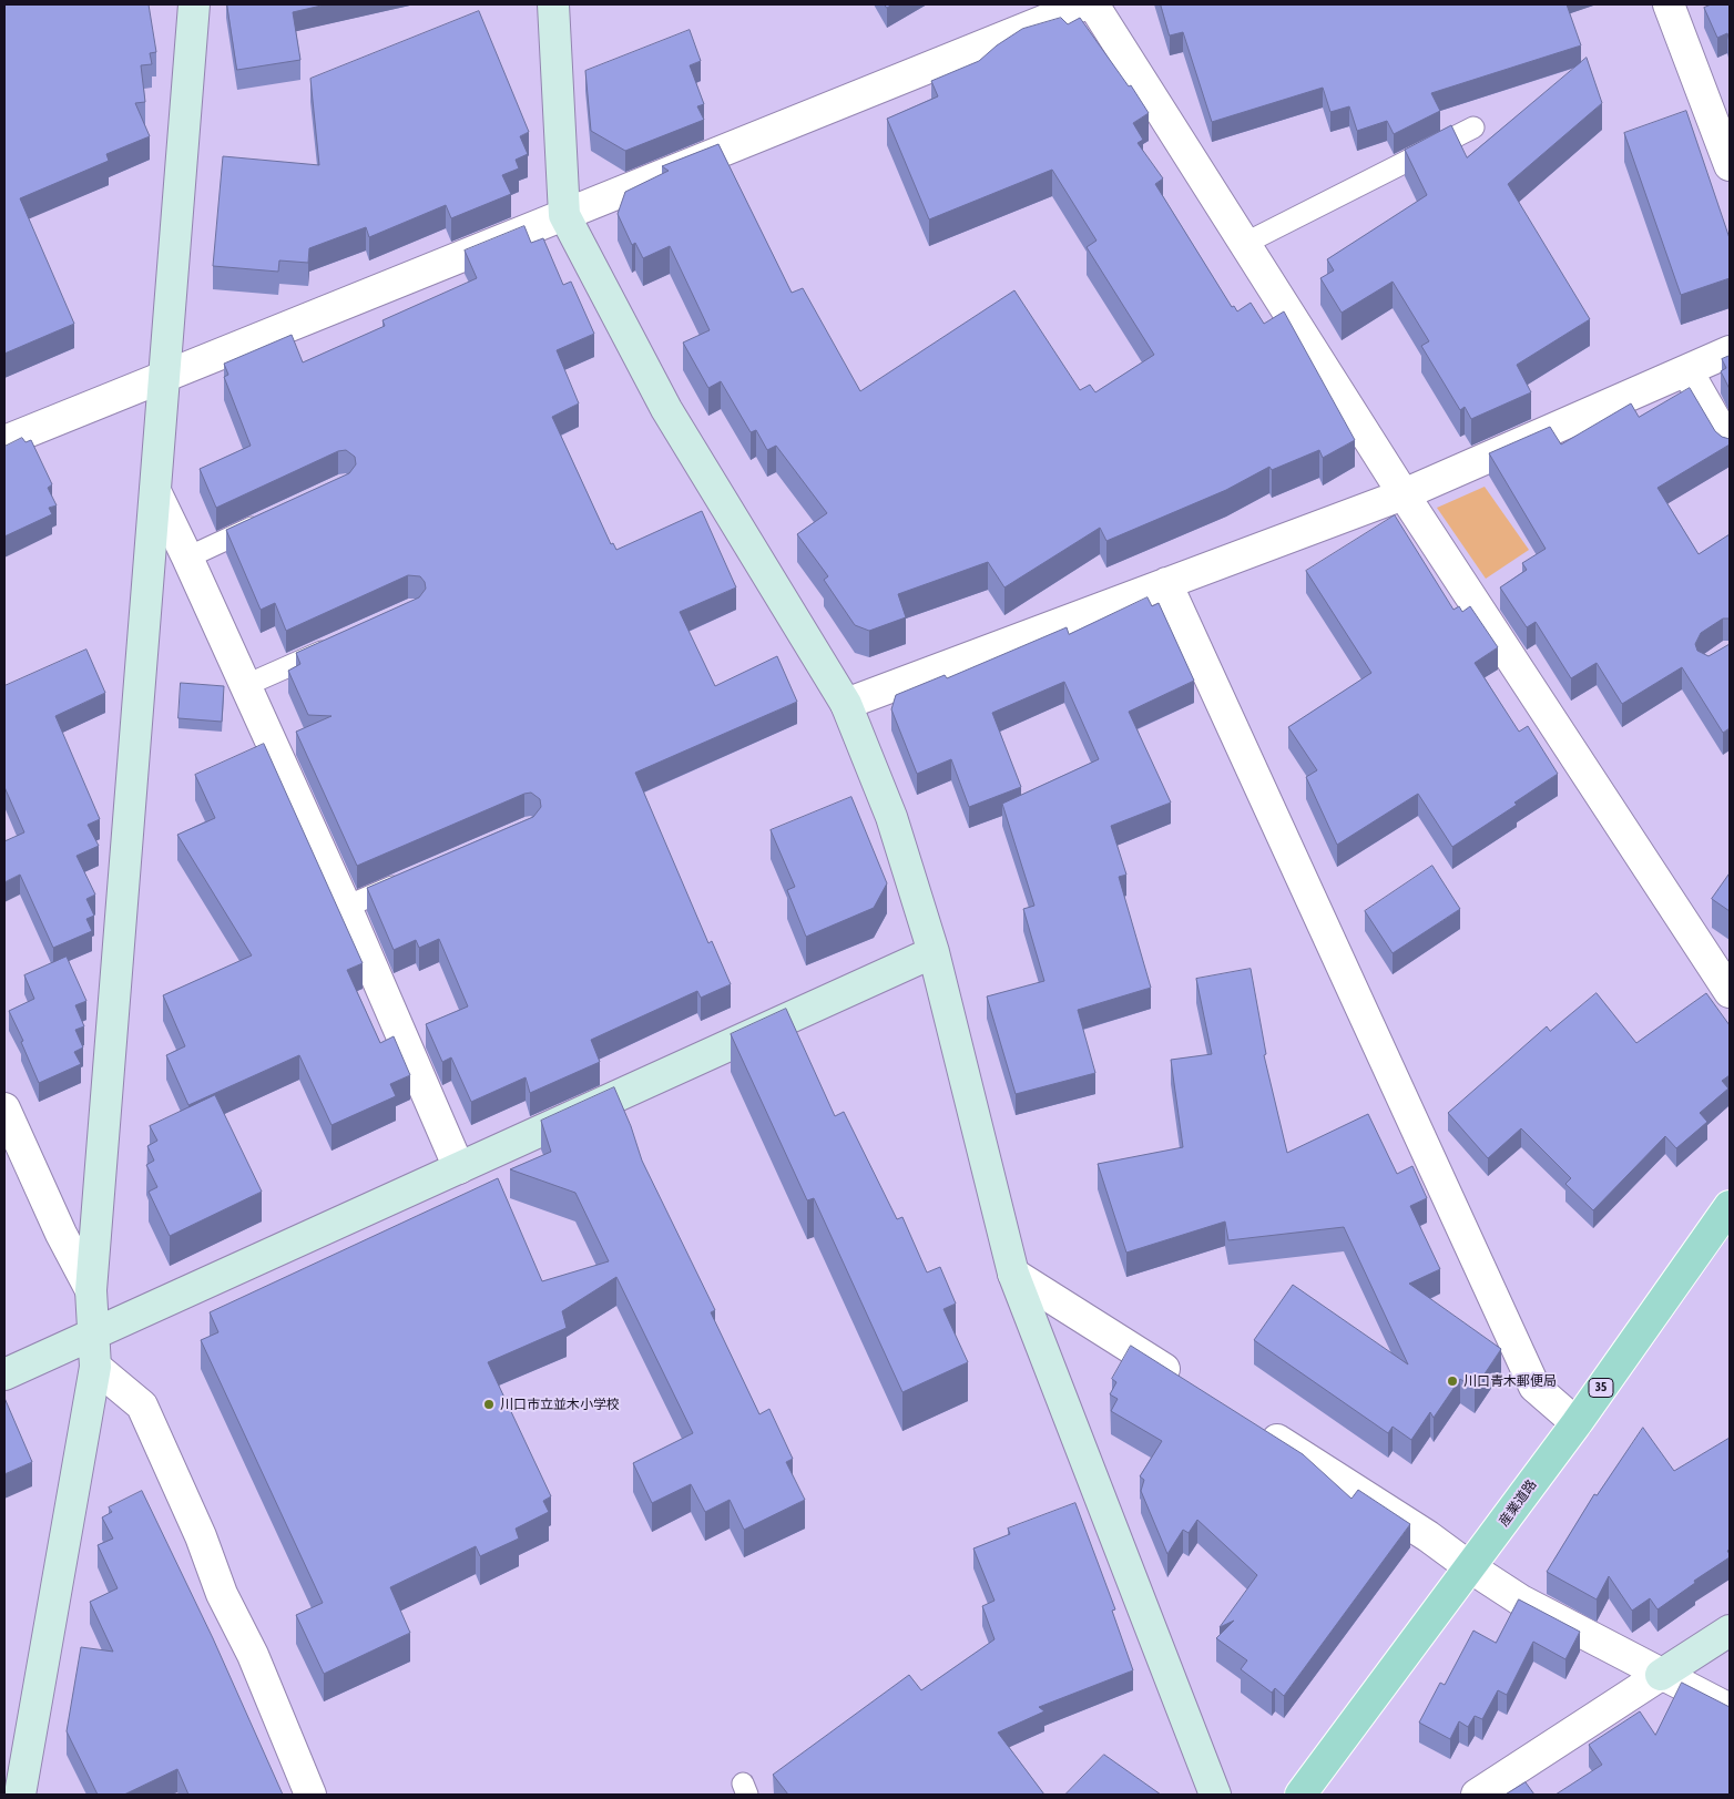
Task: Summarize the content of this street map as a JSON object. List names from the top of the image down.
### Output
{
  "streets": {
    "main road": ["35", "産業道路"]
  },
  "places": ["川口青木郵便局", "川口市立並木小学校"]
}
